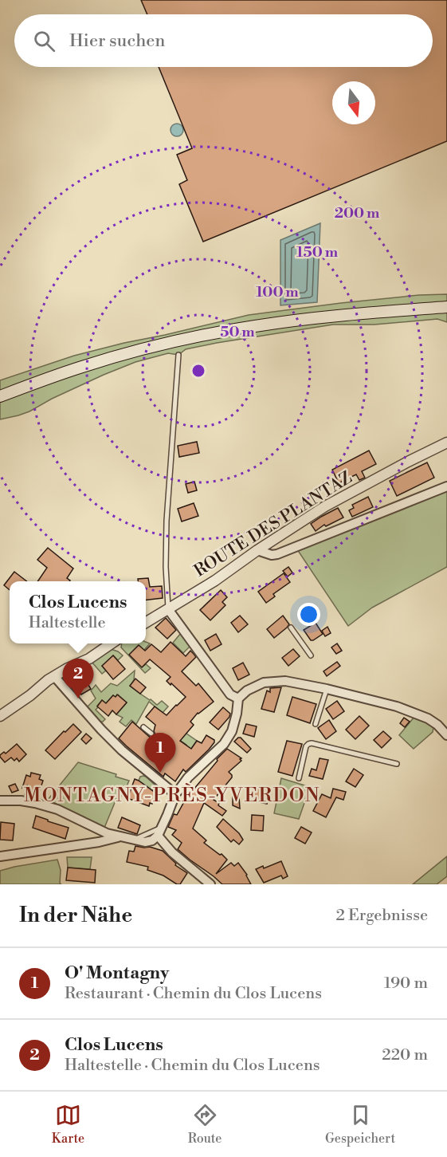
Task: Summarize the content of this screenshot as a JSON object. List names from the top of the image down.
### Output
{
  "streets": {
    "street": ["ROUTE DES PLANTAZ"]
  },
  "districts": ["MONTAGNY-PRÈS-YVERDON"],
  "north": "bottom",
  "page": {
    "search": "Hier suchen",
    "popup": ["Clos Lucens", "Haltestelle"],
    "pins": ["2", "1"],
    "heading": ["In der Nähe", "2 Ergebnisse"],
    "list": [
      {
        "mark": "1",
        "name": "O' Montagny",
        "note": "Restaurant · Chemin du Clos Lucens",
        "value": "190 m"
      },
      {
        "mark": "2",
        "name": "Clos Lucens",
        "note": "Haltestelle · Chemin du Clos Lucens",
        "value": "220 m"
      }
    ],
    "nav": ["Karte", "Route", "Gespeichert"]
  },
  "rings": [
    "200 m",
    "150 m",
    "100 m",
    "50 m"
  ]
}
